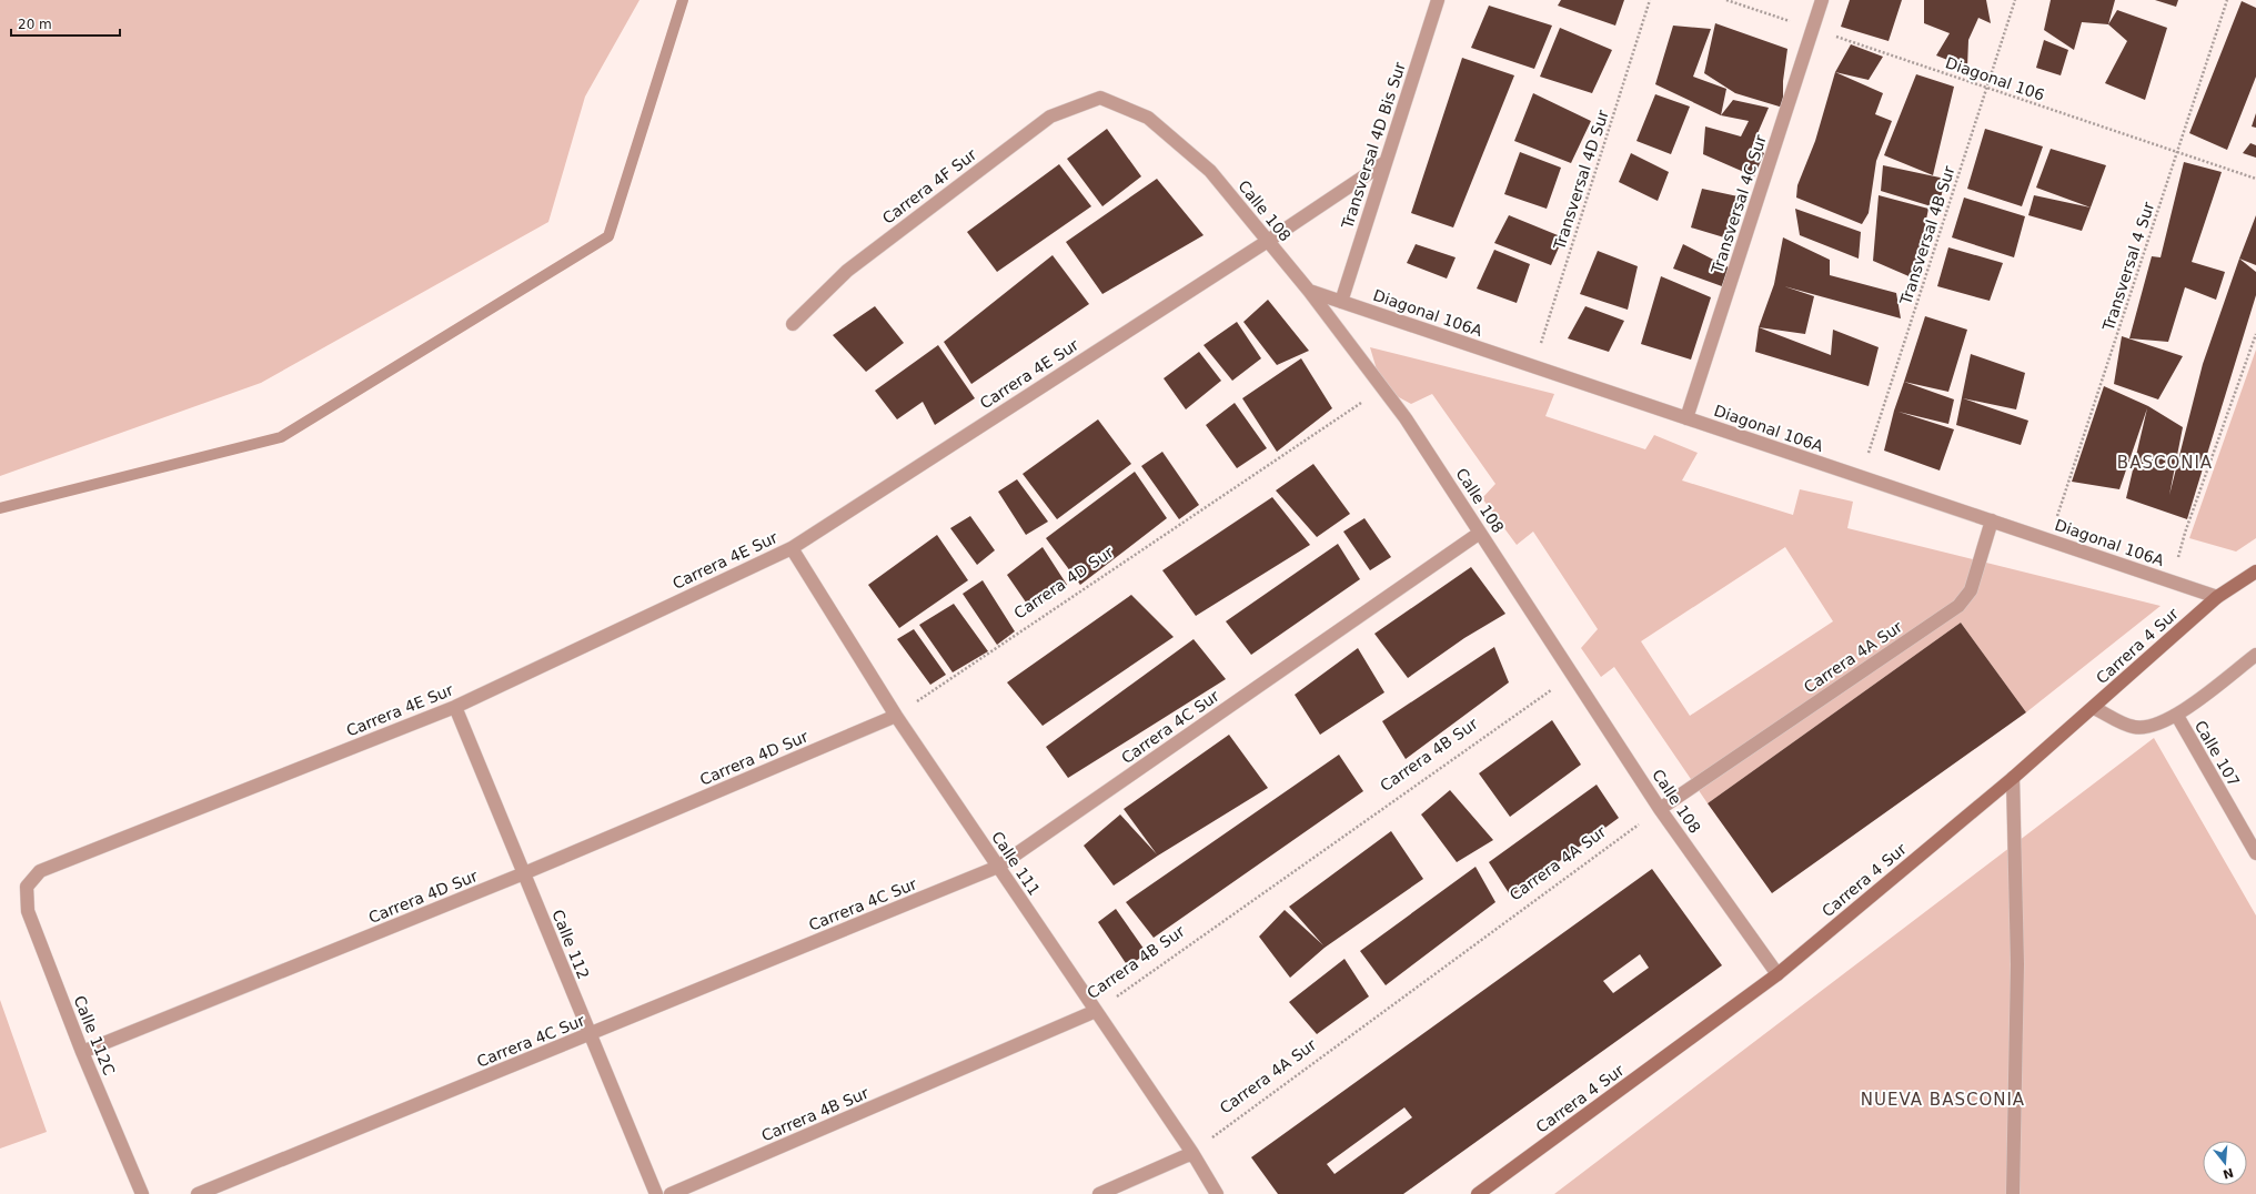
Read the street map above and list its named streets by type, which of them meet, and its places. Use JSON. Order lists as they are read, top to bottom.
{
  "streets": {
    "street": [
      "Transversal 4D Bis Sur",
      "Carrera 4F Sur",
      "Transversal 4C Sur",
      "Calle 108",
      "Diagonal 106A",
      "Carrera 4E Sur",
      "Carrera 4D Sur",
      "Carrera 4 Sur",
      "Carrera 4A Sur",
      "Carrera 4C Sur",
      "Calle 107",
      "Carrera 4B Sur",
      "Calle 111",
      "Calle 112",
      "Calle 112C"
    ],
    "path": [
      "Diagonal 106",
      "Transversal 4D Sur",
      "Transversal 4B Sur",
      "Transversal 4 Sur"
    ]
  },
  "crossings": [
    ["Diagonal 106", "Transversal 4C Sur"],
    ["Diagonal 106", "Transversal 4B Sur"],
    ["Diagonal 106", "Transversal 4 Sur"],
    ["Transversal 4D Bis Sur", "Diagonal 106A"],
    ["Transversal 4D Bis Sur", "Carrera 4E Sur"],
    ["Transversal 4D Sur", "Diagonal 106A"],
    ["Carrera 4F Sur", "Calle 108"],
    ["Transversal 4C Sur", "Diagonal 106A"],
    ["Calle 108", "Diagonal 106A"],
    ["Calle 108", "Carrera 4E Sur"],
    ["Calle 108", "Carrera 4D Sur"],
    ["Calle 108", "Carrera 4 Sur"],
    ["Calle 108", "Carrera 4A Sur"],
    ["Calle 108", "Carrera 4C Sur"],
    ["Calle 108", "Carrera 4B Sur"],
    ["Transversal 4B Sur", "Diagonal 106A"],
    ["Transversal 4 Sur", "Diagonal 106A"],
    ["Diagonal 106A", "Carrera 4 Sur"],
    ["Diagonal 106A", "Carrera 4A Sur"],
    ["Carrera 4E Sur", "Calle 111"],
    ["Carrera 4E Sur", "Calle 112"],
    ["Carrera 4E Sur", "Calle 112C"],
    ["Carrera 4D Sur", "Calle 111"],
    ["Carrera 4D Sur", "Calle 112"],
    ["Carrera 4D Sur", "Calle 112C"],
    ["Carrera 4A Sur", "Calle 111"],
    ["Carrera 4C Sur", "Calle 111"],
    ["Carrera 4C Sur", "Calle 112"],
    ["Carrera 4B Sur", "Calle 111"]
  ],
  "districts": ["BASCONIA", "NUEVA BASCONIA"],
  "scale_bar": "20 m",
  "north": "bottom"
}
